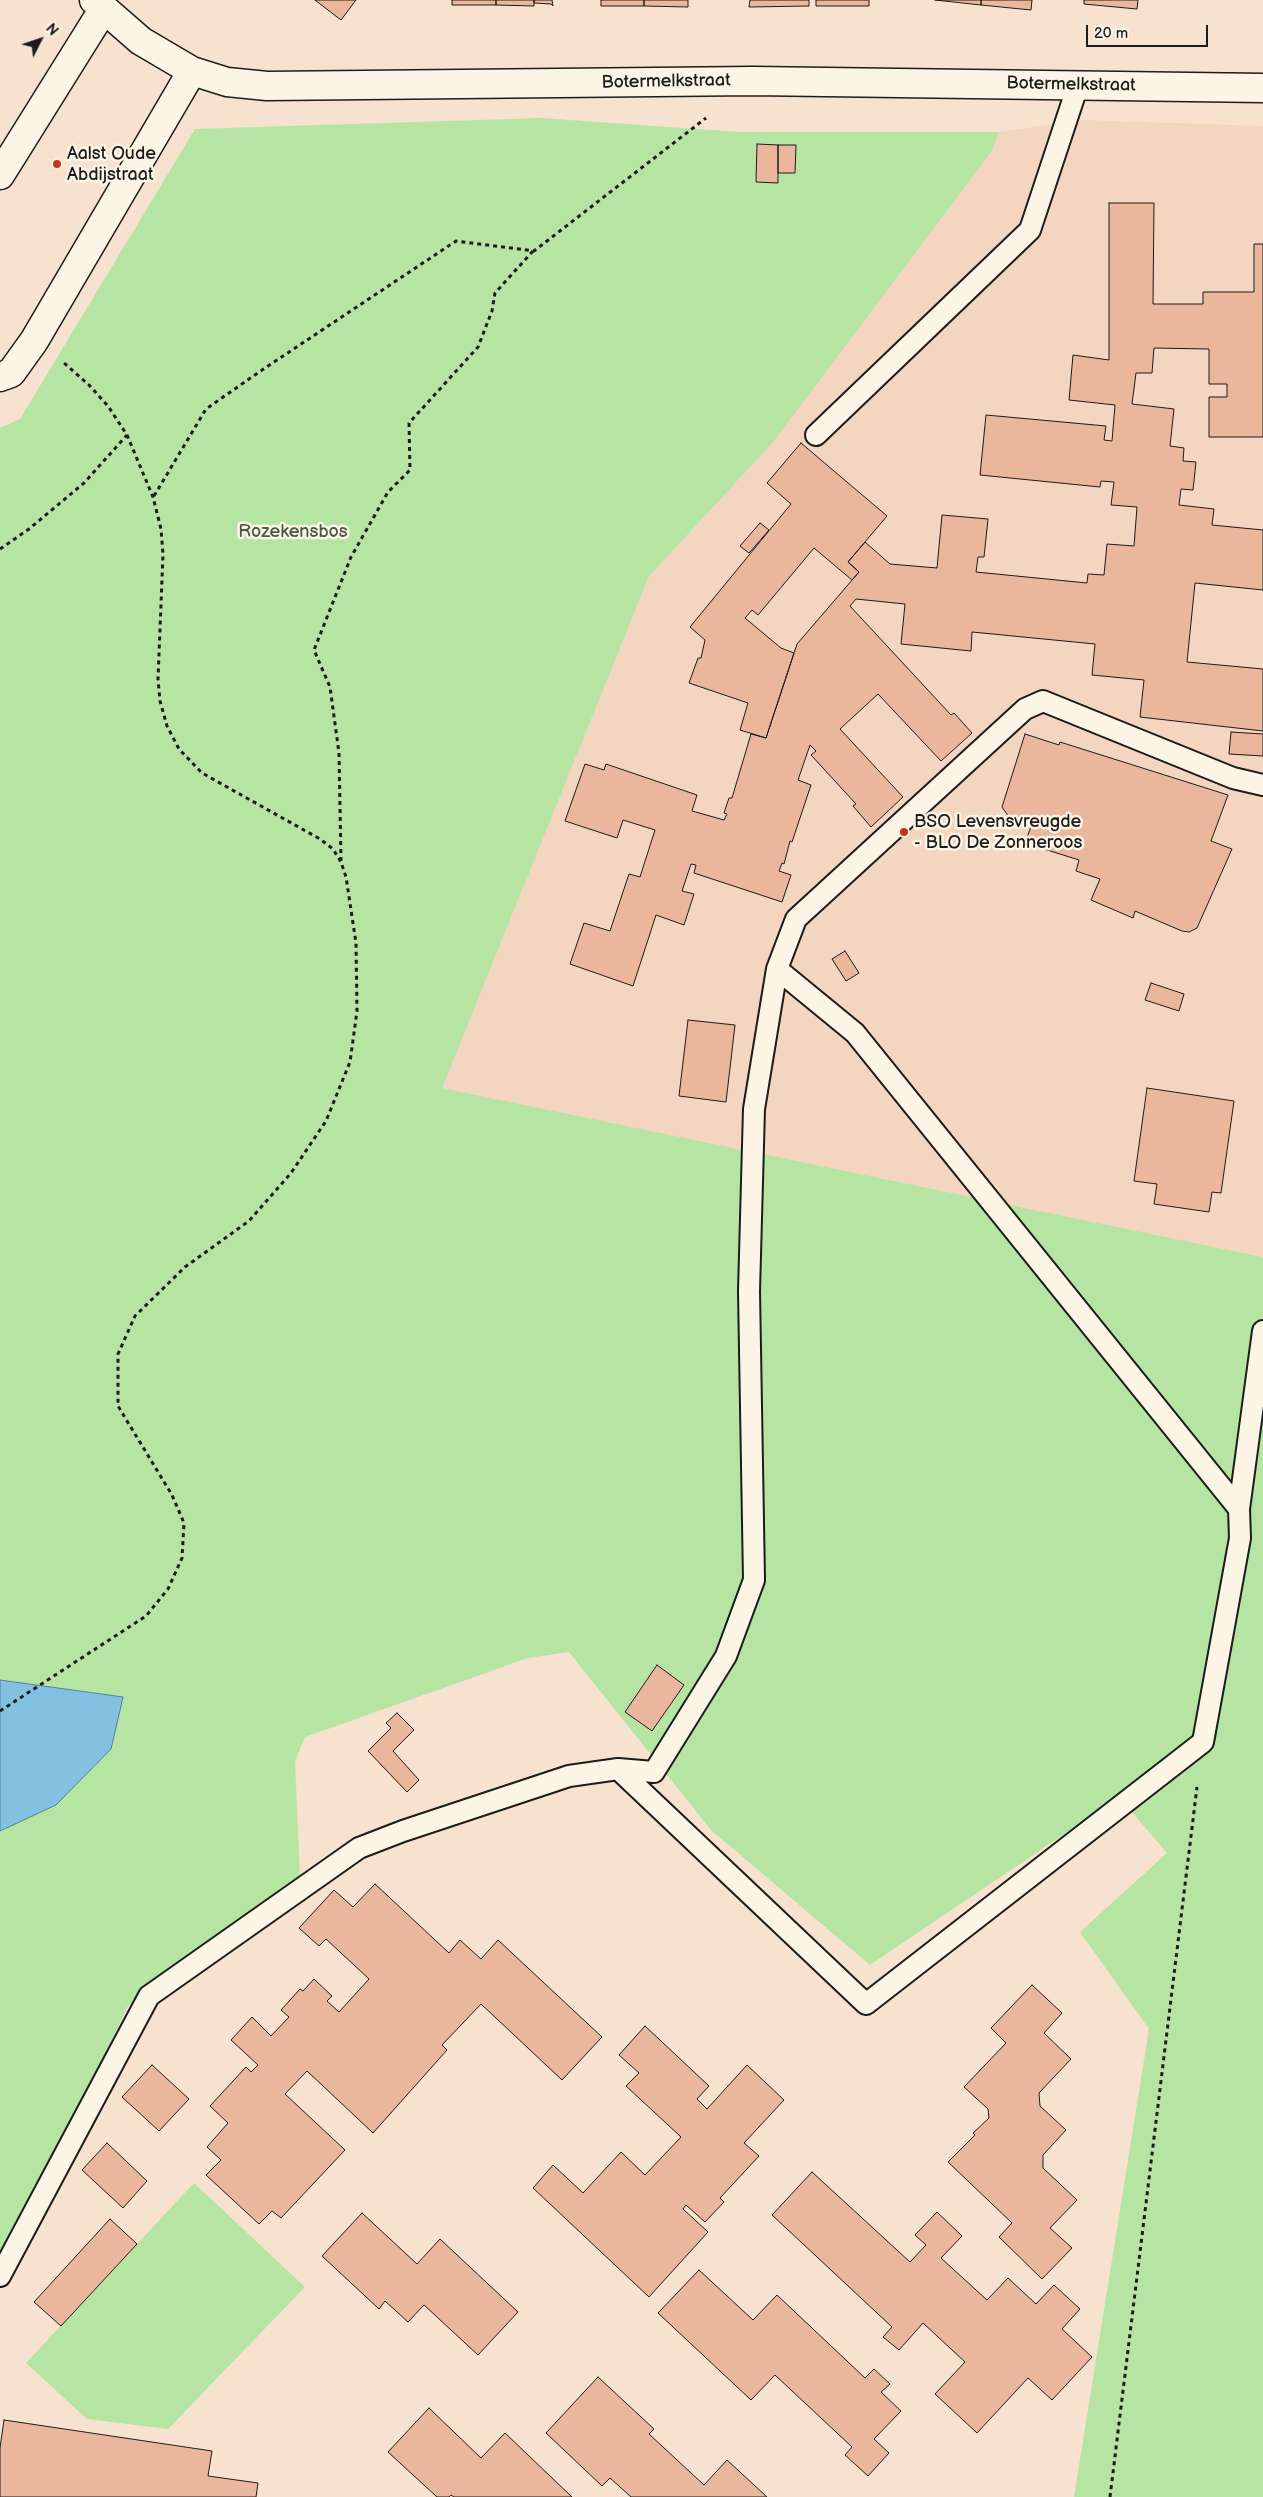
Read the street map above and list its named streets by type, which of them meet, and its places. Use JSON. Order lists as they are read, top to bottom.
{
  "streets": {
    "street": ["Botermelkstraat"]
  },
  "parks": ["Rozekensbos"],
  "places": ["Aalst Oude Abdijstraat", "BSO Levensvreugde - BLO De Zonneroos"],
  "scale_bar": "20 m",
  "north": "top right"
}
